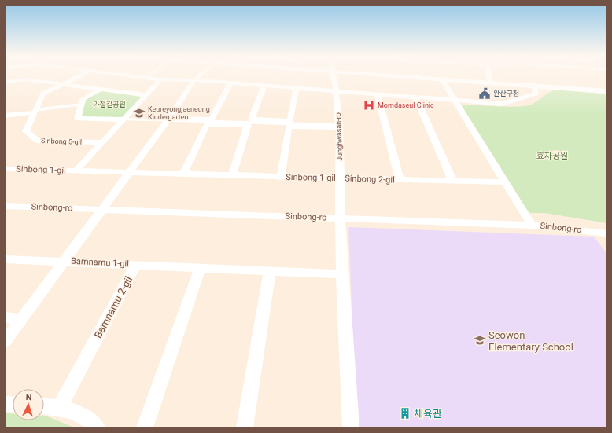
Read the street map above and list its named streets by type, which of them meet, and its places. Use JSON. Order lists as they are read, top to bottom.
{
  "streets": {
    "street": [
      "Junghwasan-ro",
      "Sinbong 5-gil",
      "Sinbong 1-gil",
      "Sinbong 2-gil",
      "Sinbong-ro",
      "Bamnamu 1-gil",
      "Bamnamu 2-gil"
    ]
  },
  "crossings": [
    ["Junghwasan-ro", "Sinbong 1-gil"],
    ["Junghwasan-ro", "Sinbong 2-gil"],
    ["Junghwasan-ro", "Sinbong-ro"],
    ["Sinbong 5-gil", "Sinbong 1-gil"],
    ["Sinbong 1-gil", "Sinbong 2-gil"],
    ["Sinbong 1-gil", "Bamnamu 1-gil"],
    ["Sinbong-ro", "Bamnamu 1-gil"],
    ["Bamnamu 1-gil", "Bamnamu 2-gil"]
  ],
  "parks": ["가절길공원", "효자공원"],
  "places": {
    "public building": ["완산구청"],
    "hospital": ["Momdaseul Clinic"],
    "school or university": ["Keureyongjaeneung Kindergarten", "Seowon Elementary School"],
    "building": ["체육관"]
  },
  "north": "top"
}
